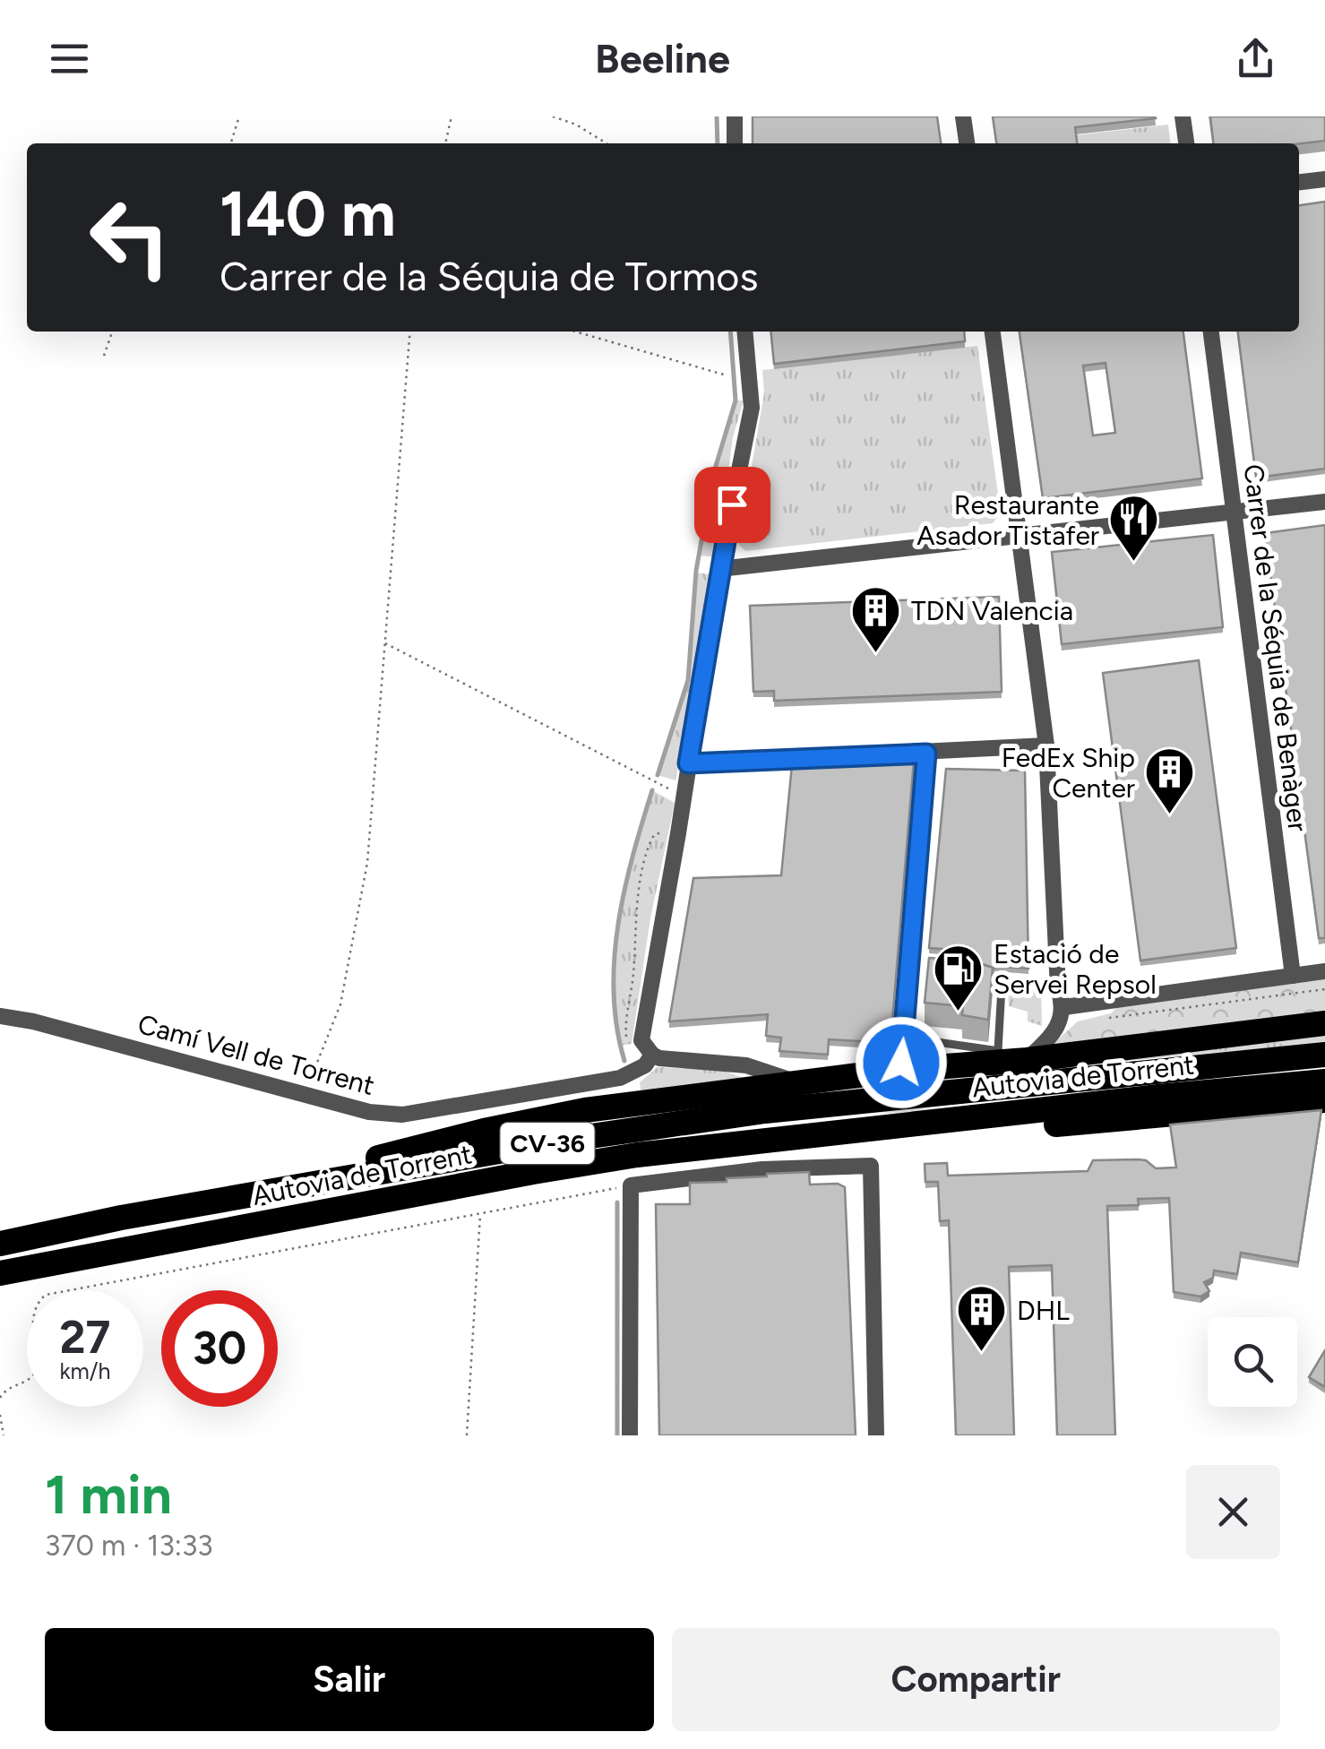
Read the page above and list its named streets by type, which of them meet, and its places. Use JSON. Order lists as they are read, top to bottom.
{
  "streets": {
    "highway": ["Autovia de Torrent", "CV-36"],
    "street": ["Carrer de la Séquia de Benàger", "Camí Vell de Torrent"]
  },
  "places": {
    "restaurant": ["Restaurante Asador Tistafer"],
    "building": ["TDN Valencia", "FedEx Ship Center", "DHL"],
    "fuel station": ["Estació de Servei Repsol"]
  },
  "page": {
    "header": "Beeline",
    "turn": ["140 m", "Carrer de la Séquia de Tormos"],
    "speed": "27 km/h",
    "limit": "30",
    "heading": ["1 min", "370 m · 13:33"],
    "buttons": ["Salir", "Compartir"]
  }
}
